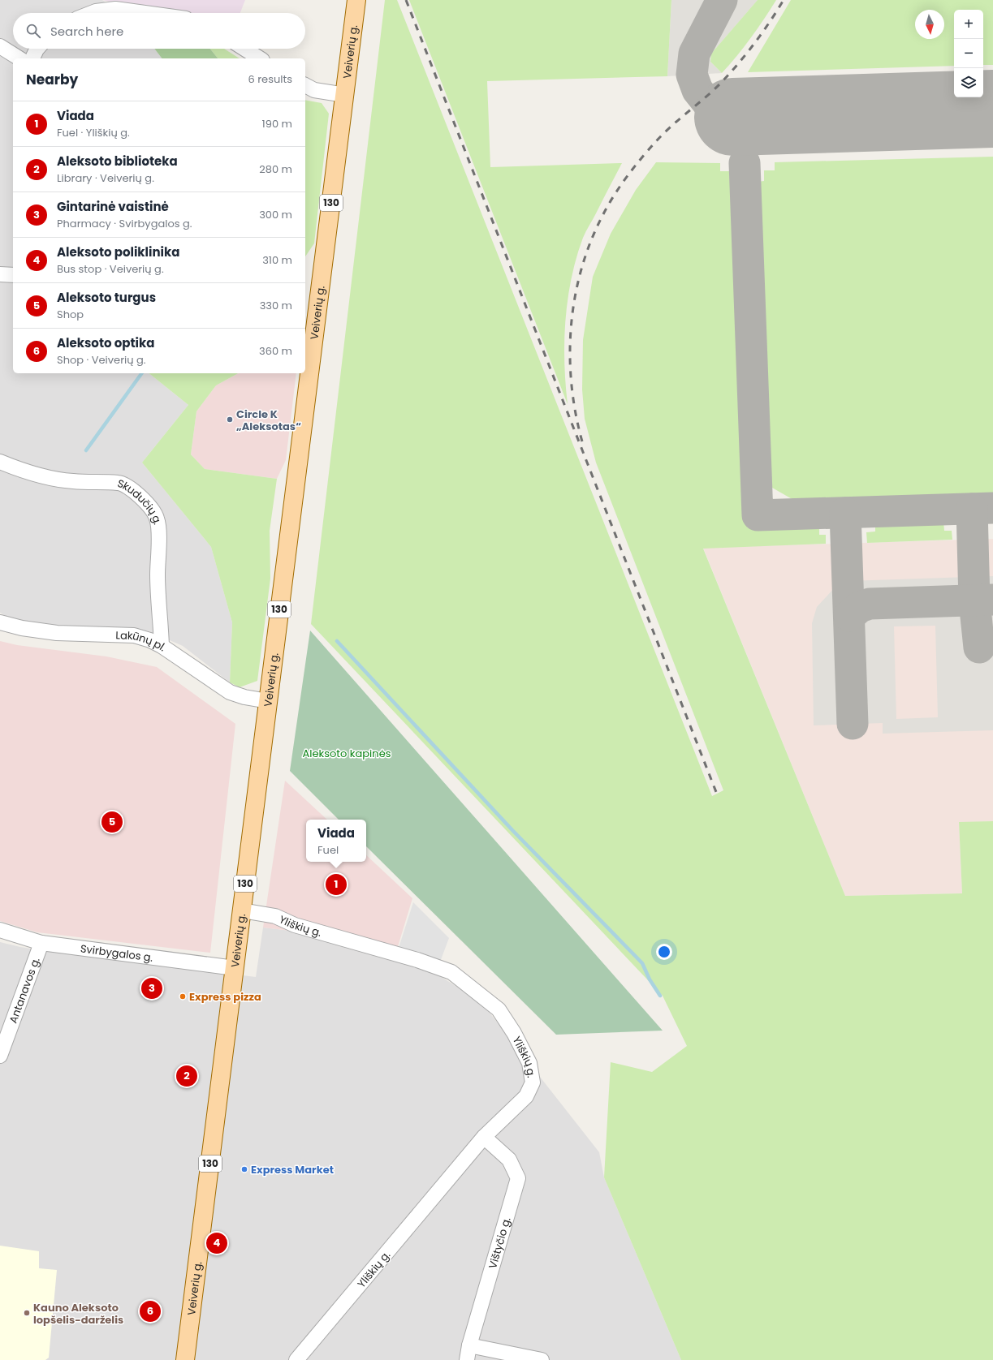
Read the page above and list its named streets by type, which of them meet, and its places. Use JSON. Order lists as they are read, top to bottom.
{
  "streets": {
    "main road": ["Veiverių g.", "130"],
    "street": [
      "Skudučių g.",
      "Lakūnų pl.",
      "Yliškių g.",
      "Svirbygalos g.",
      "Antanavos g.",
      "Vištyčio g."
    ]
  },
  "crossings": [
    ["Veiverių g.", "Lakūnų pl."],
    ["Veiverių g.", "Yliškių g."],
    ["Veiverių g.", "Svirbygalos g."],
    ["Skudučių g.", "Lakūnų pl."],
    ["Yliškių g.", "Vištyčio g."],
    ["Svirbygalos g.", "Antanavos g."]
  ],
  "parks": ["Aleksoto kapinės"],
  "places": [
    "Circle K „Aleksotas“",
    "Express pizza",
    "Express Market",
    "Kauno Aleksoto lopšelis-darželis"
  ],
  "north": "bottom",
  "page": {
    "map_buttons": ["+", "−"],
    "search": "Search here",
    "heading": ["Nearby", "6 results"],
    "list": [
      {
        "mark": "1",
        "name": "Viada",
        "note": "Fuel · Yliškių g.",
        "value": "190 m"
      },
      {
        "mark": "2",
        "name": "Aleksoto biblioteka",
        "note": "Library · Veiverių g.",
        "value": "280 m"
      },
      {
        "mark": "3",
        "name": "Gintarinė vaistinė",
        "note": "Pharmacy · Svirbygalos g.",
        "value": "300 m"
      },
      {
        "mark": "4",
        "name": "Aleksoto poliklinika",
        "note": "Bus stop · Veiverių g.",
        "value": "310 m"
      },
      {
        "mark": "5",
        "name": "Aleksoto turgus",
        "note": "Shop",
        "value": "330 m"
      },
      {
        "mark": "6",
        "name": "Aleksoto optika",
        "note": "Shop · Veiverių g.",
        "value": "360 m"
      }
    ],
    "pins": [
      "5",
      "1",
      "3",
      "2",
      "4",
      "6"
    ],
    "popup": ["Viada", "Fuel"]
  }
}
